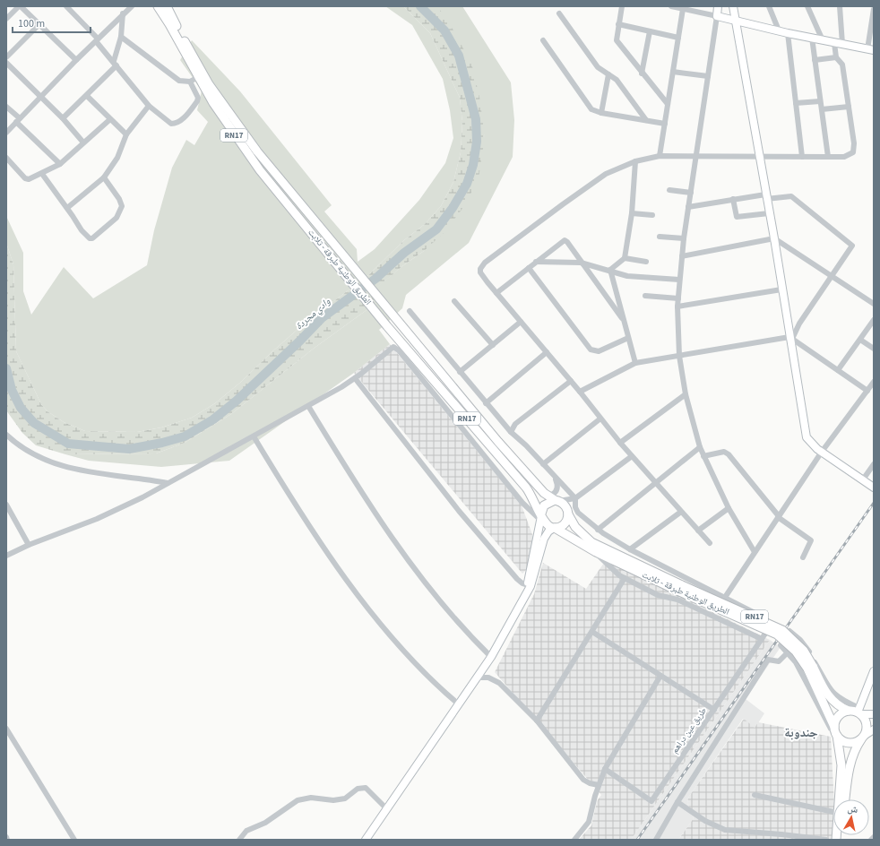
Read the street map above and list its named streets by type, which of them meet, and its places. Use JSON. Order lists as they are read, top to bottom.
{
  "streets": {
    "main road": ["RN17", "الطريق الوطنية طبرقة - تلابت"],
    "street": ["طريق عين دراهم"]
  },
  "crossings": [
    ["RN17", "الطريق الوطنية طبرقة - تلابت"]
  ],
  "districts": ["جندوبة"],
  "water": ["وادي مجردة"],
  "scale_bar": "100 m",
  "north": "top"
}
